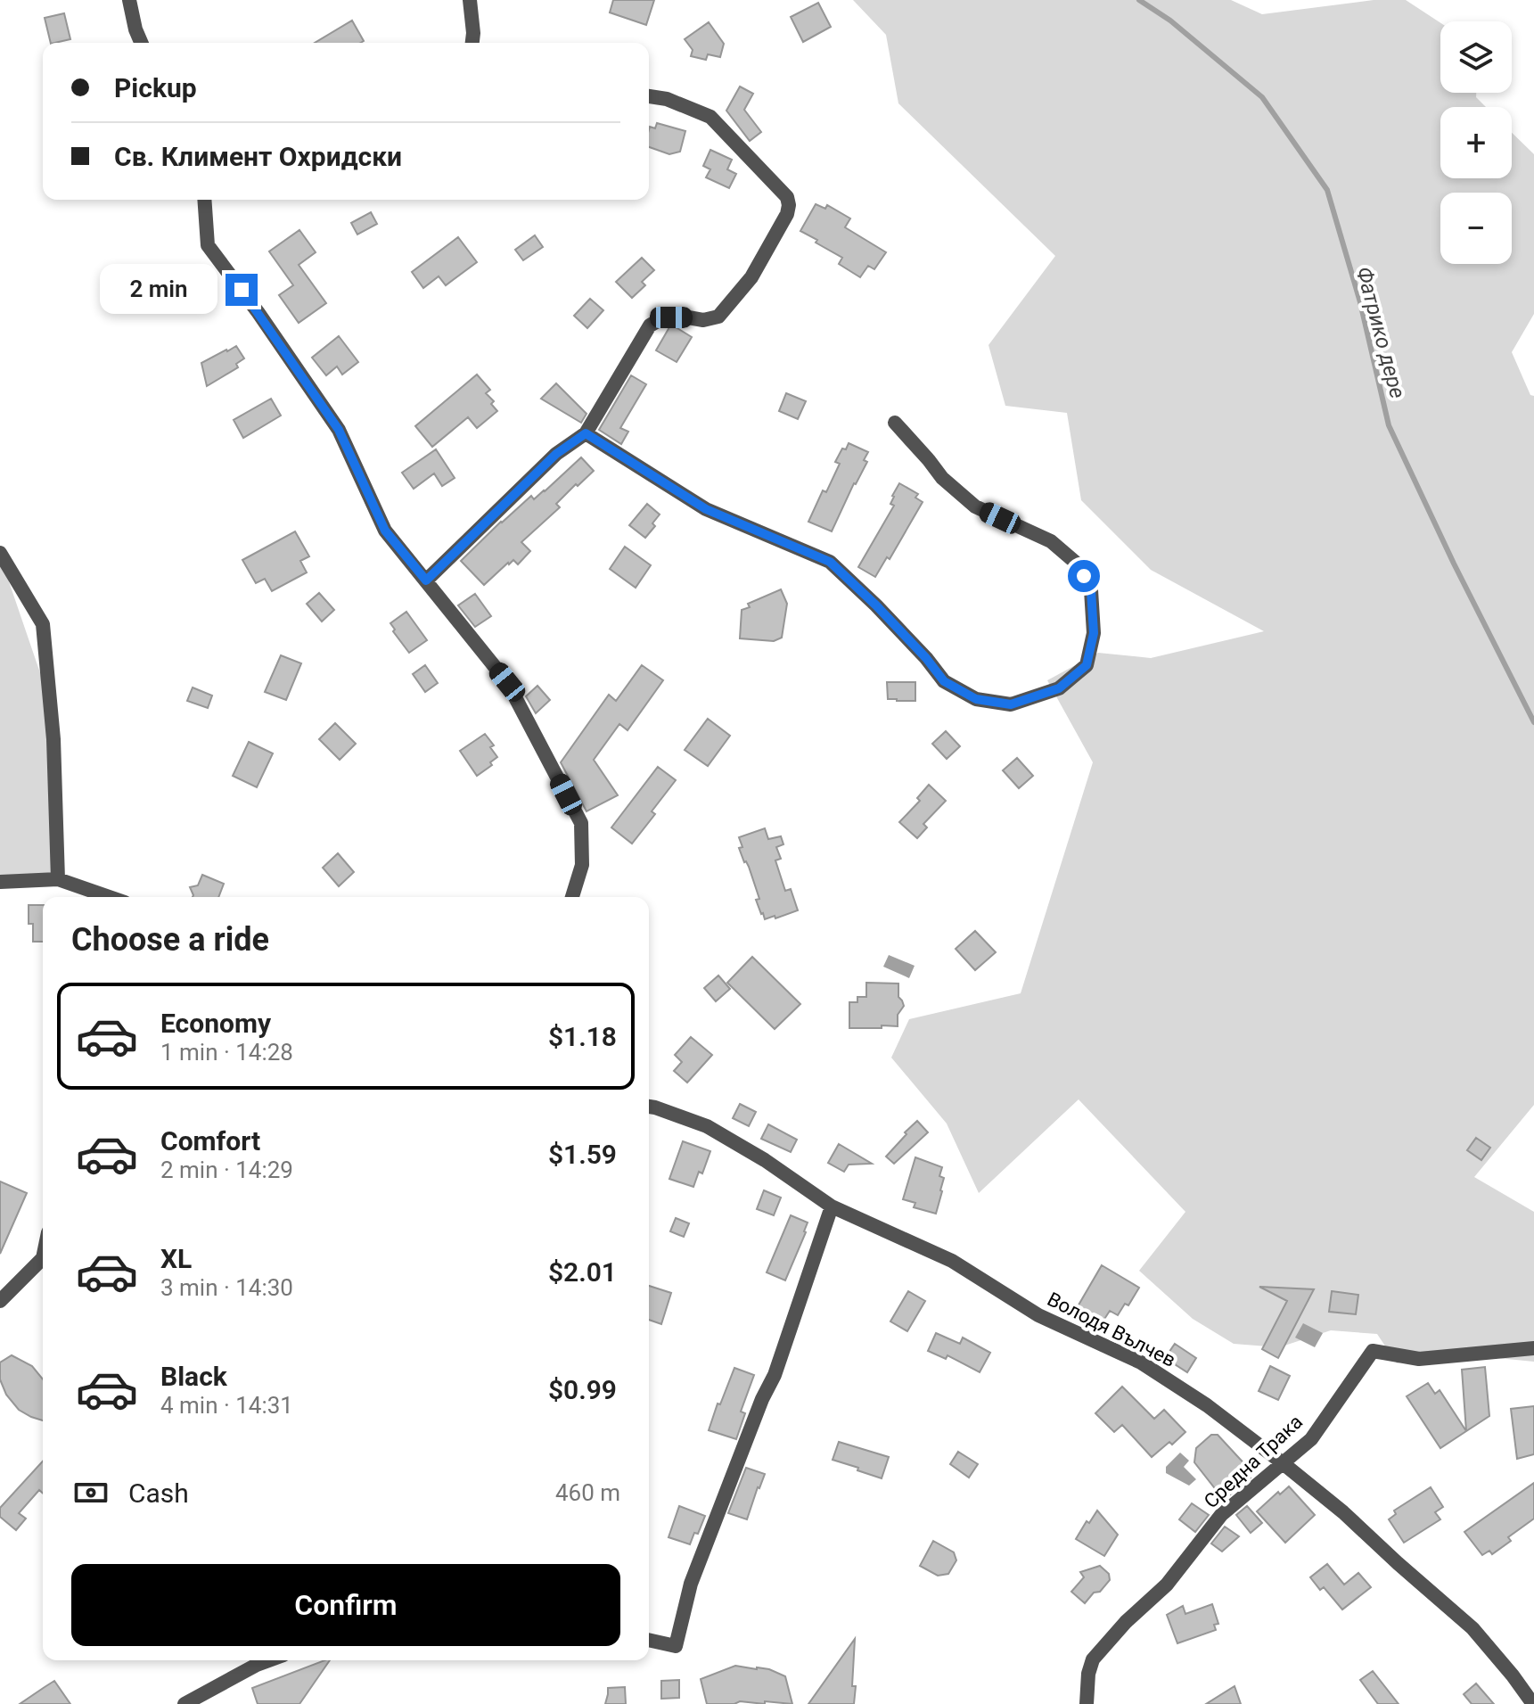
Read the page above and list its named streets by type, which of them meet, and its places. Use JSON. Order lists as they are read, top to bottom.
{
  "streets": {
    "street": ["Володя Вълчев", "Средна Трака"]
  },
  "crossings": [
    ["Володя Вълчев", "Средна Трака"]
  ],
  "water": ["Фатрико дере"],
  "page": {
    "map_buttons": ["+", "−"],
    "banner": ["Pickup", "Св. Климент Охридски"],
    "bubble": "2 min",
    "heading": "Choose a ride",
    "list": [
      {
        "name": "Economy",
        "note": "1 min · 14:28",
        "value": "$1.18"
      },
      {
        "name": "Comfort",
        "note": "2 min · 14:29",
        "value": "$1.59"
      },
      {
        "name": "XL",
        "note": "3 min · 14:30",
        "value": "$2.01"
      },
      {
        "name": "Black",
        "note": "4 min · 14:31",
        "value": "$0.99"
      }
    ],
    "pay": ["Cash", "460 m"],
    "buttons": "Confirm"
  }
}
